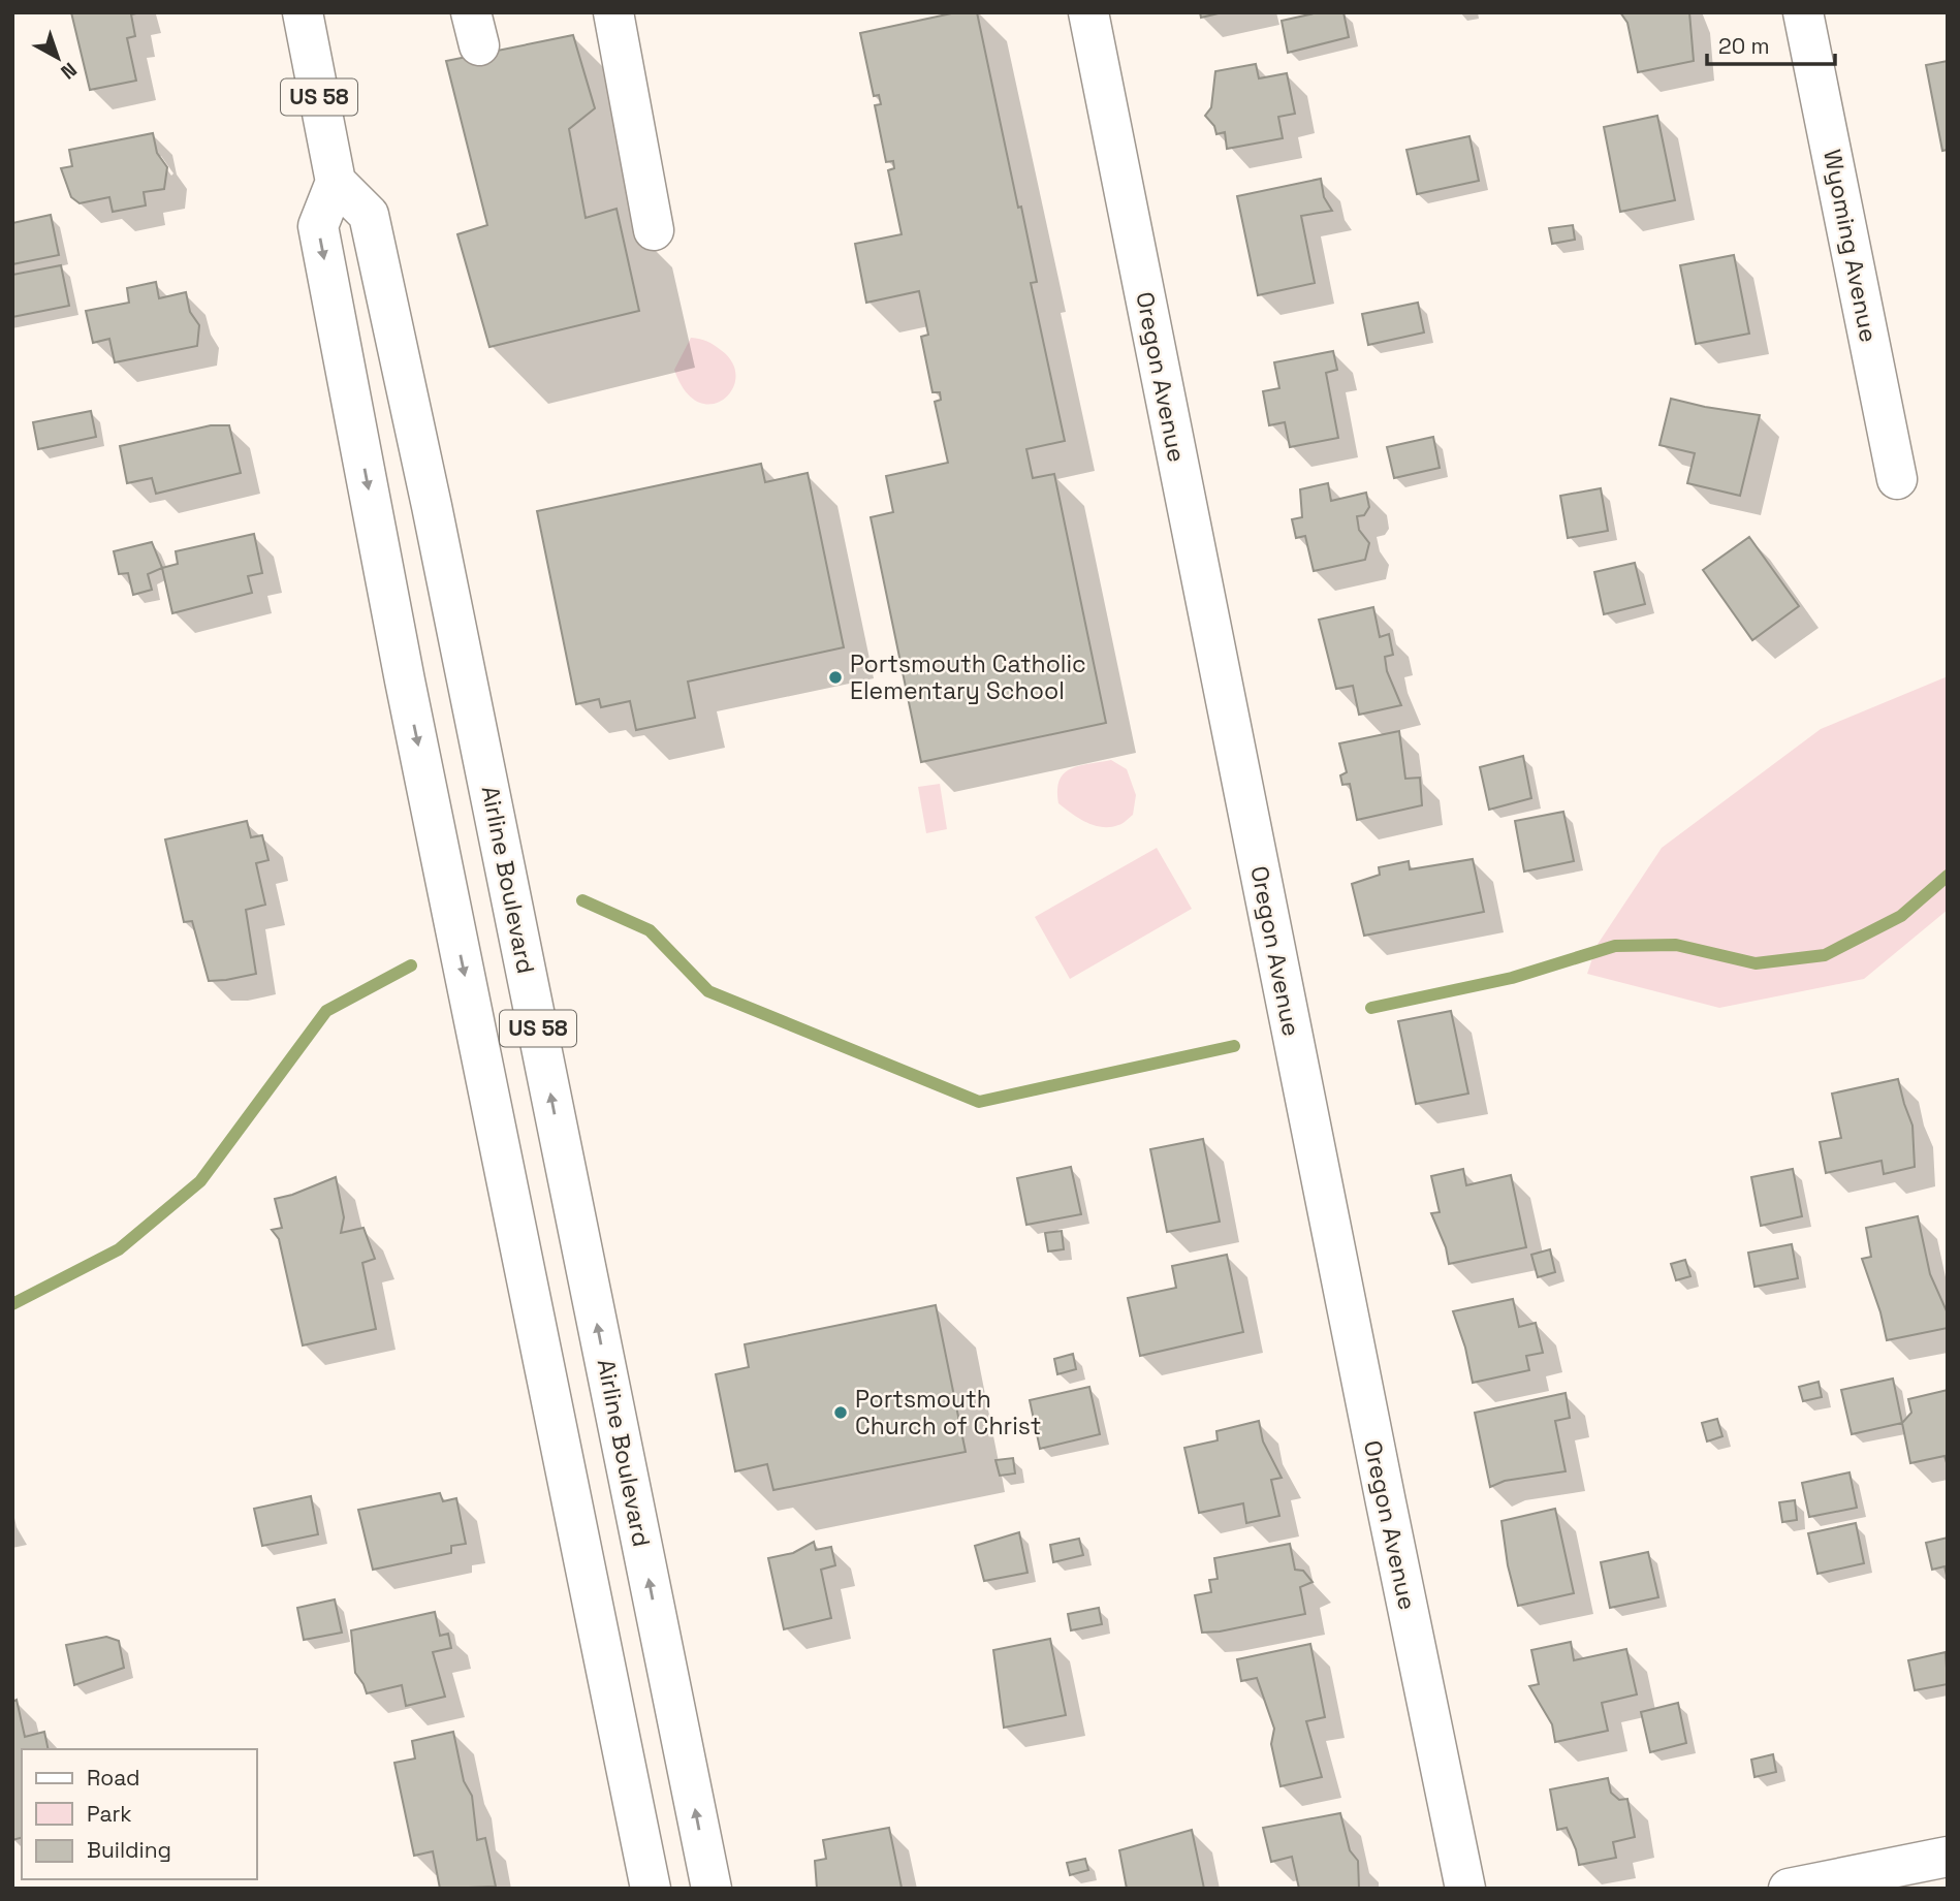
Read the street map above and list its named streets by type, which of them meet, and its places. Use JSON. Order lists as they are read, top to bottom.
{
  "streets": {
    "main road": [
      "US 58",
      "Wyoming Avenue",
      "Oregon Avenue",
      "Airline Boulevard"
    ]
  },
  "crossings": [
    ["US 58", "Airline Boulevard"]
  ],
  "places": ["Portsmouth Catholic Elementary School", "Portsmouth Church of Christ"],
  "legend": ["Road", "Park", "Building"],
  "scale_bar": "20 m",
  "north": "bottom right"
}
